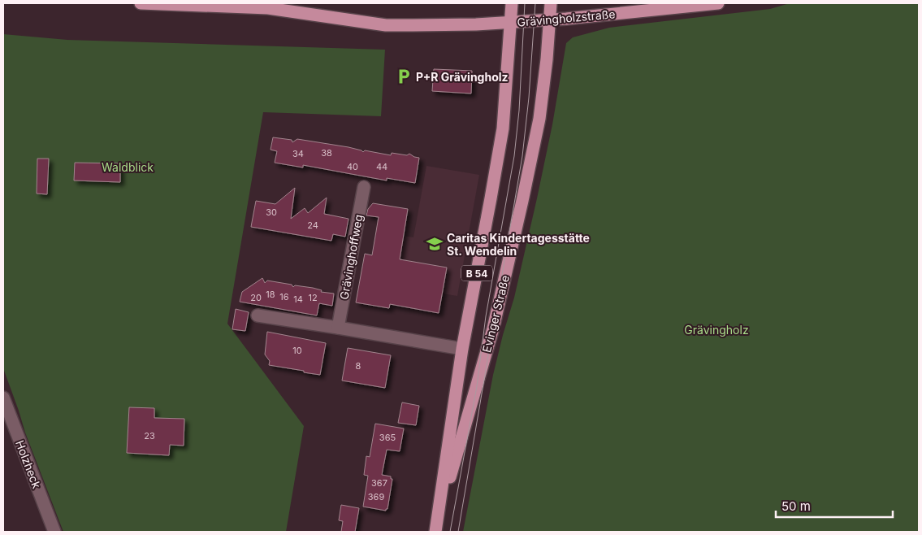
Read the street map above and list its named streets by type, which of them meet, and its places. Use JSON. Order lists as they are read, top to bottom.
{
  "streets": {
    "main road": ["Grävingholzstraße", "B 54", "Evinger Straße"],
    "street": ["Grävinghoffweg", "Holzheck"]
  },
  "crossings": [
    ["Grävingholzstraße", "Evinger Straße"]
  ],
  "parks": ["Waldblick", "Grävingholz"],
  "places": {
    "parking": ["P+R Grävingholz"],
    "school or university": ["Caritas Kindertagesstätte St. Wendelin"]
  },
  "house_numbers": [
    "38",
    "34",
    "40",
    "44",
    "30",
    "24",
    "18",
    "16",
    "20",
    "12",
    "14",
    "10",
    "8",
    "23",
    "365",
    "367",
    "369"
  ],
  "scale_bar": "50 m"
}
